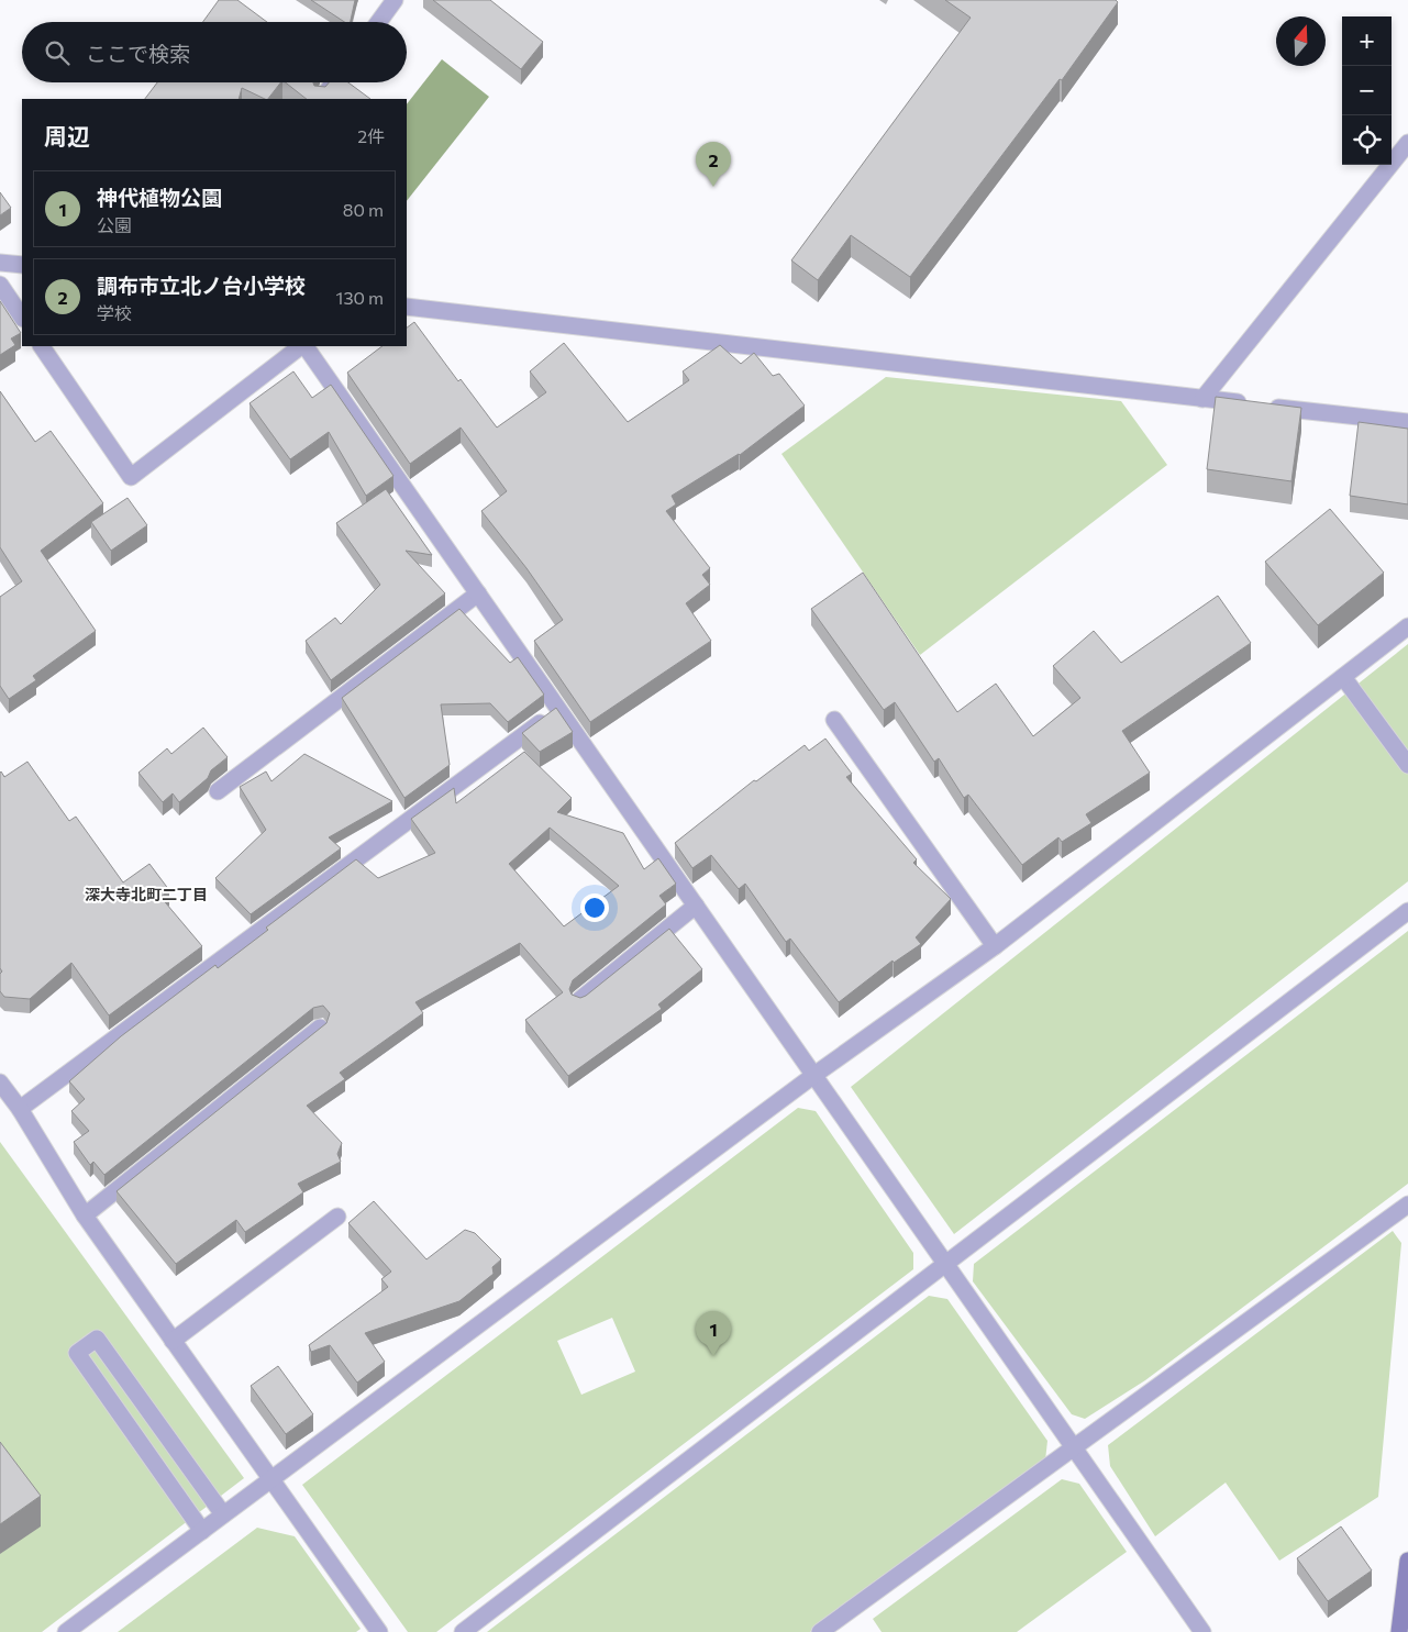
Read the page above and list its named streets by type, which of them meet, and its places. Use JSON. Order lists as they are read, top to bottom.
{
  "districts": ["深大寺北町二丁目"],
  "north": "top",
  "page": {
    "map_buttons": ["+", "−"],
    "search": "ここで検索",
    "heading": ["周辺", "2件"],
    "pins": ["2", "1"],
    "list": [
      {
        "mark": "1",
        "name": "神代植物公園",
        "note": "公園",
        "value": "80 m"
      },
      {
        "mark": "2",
        "name": "調布市立北ノ台小学校",
        "note": "学校",
        "value": "130 m"
      }
    ]
  }
}
